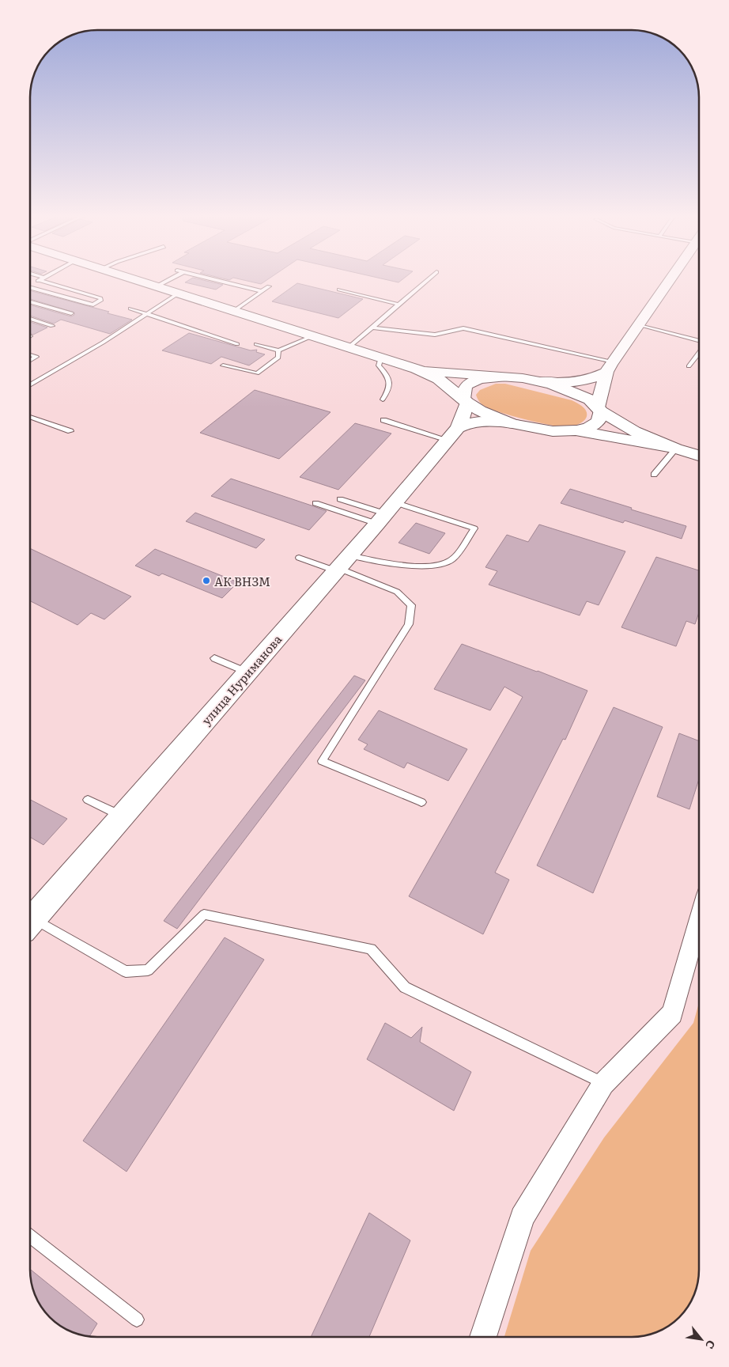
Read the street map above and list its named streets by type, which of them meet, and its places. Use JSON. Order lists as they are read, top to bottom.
{
  "streets": {
    "main road": ["улица Нуриманова"]
  },
  "places": ["АК ВНЗМ"],
  "north": "bottom right"
}
